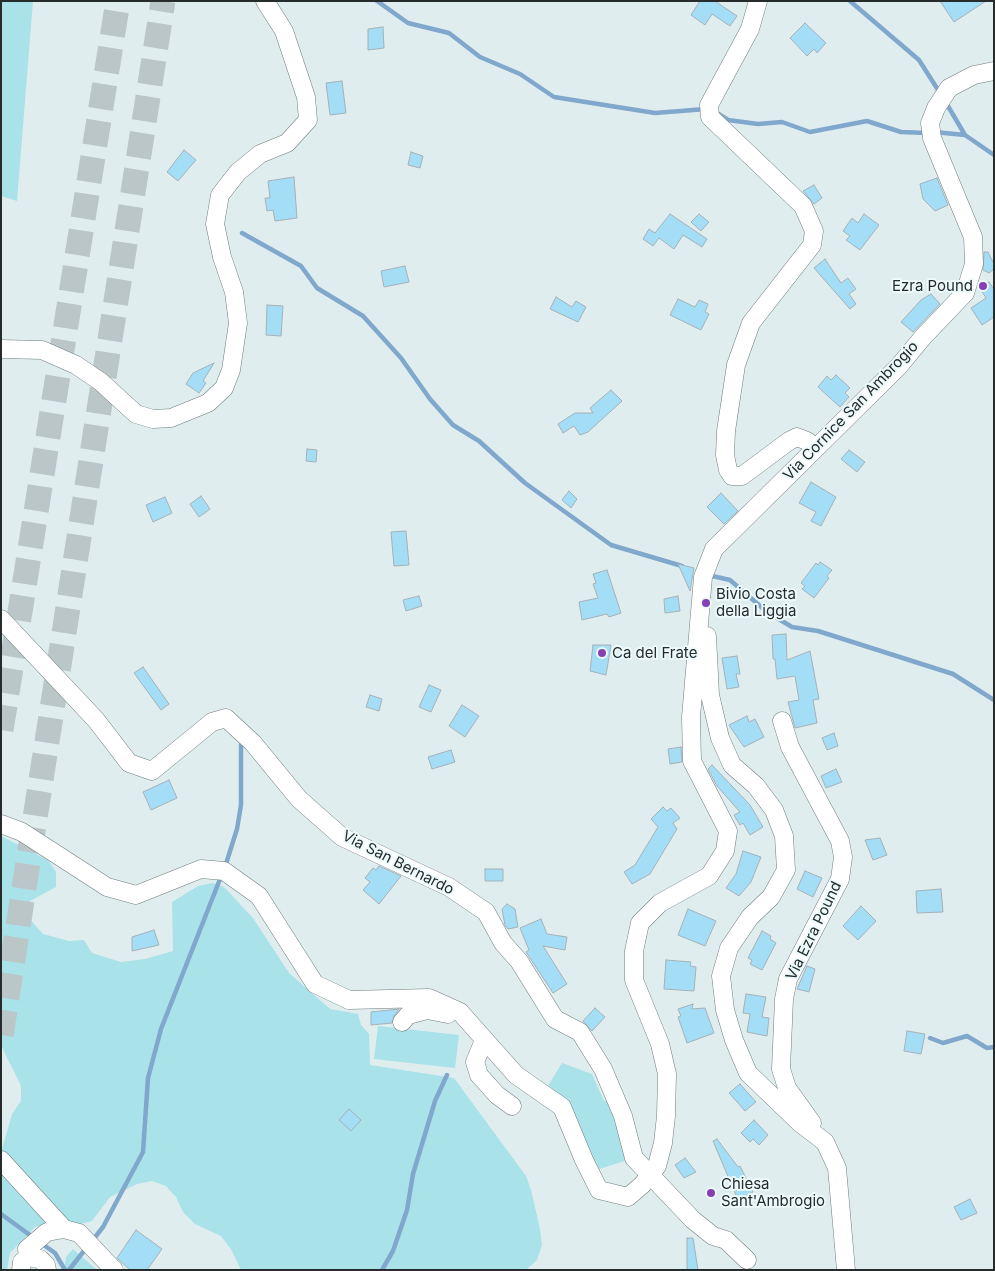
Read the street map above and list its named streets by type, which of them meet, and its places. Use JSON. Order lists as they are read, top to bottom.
{
  "streets": {
    "street": ["Via Cornice San Ambrogio", "Via San Bernardo", "Via Ezra Pound"]
  },
  "crossings": [
    ["Via Cornice San Ambrogio", "Via San Bernardo"],
    ["Via Cornice San Ambrogio", "Via Ezra Pound"]
  ],
  "places": [
    "Ezra Pound",
    "Bivio Costa della Liggia",
    "Ca del Frate",
    "Chiesa Sant'Ambrogio"
  ]
}
